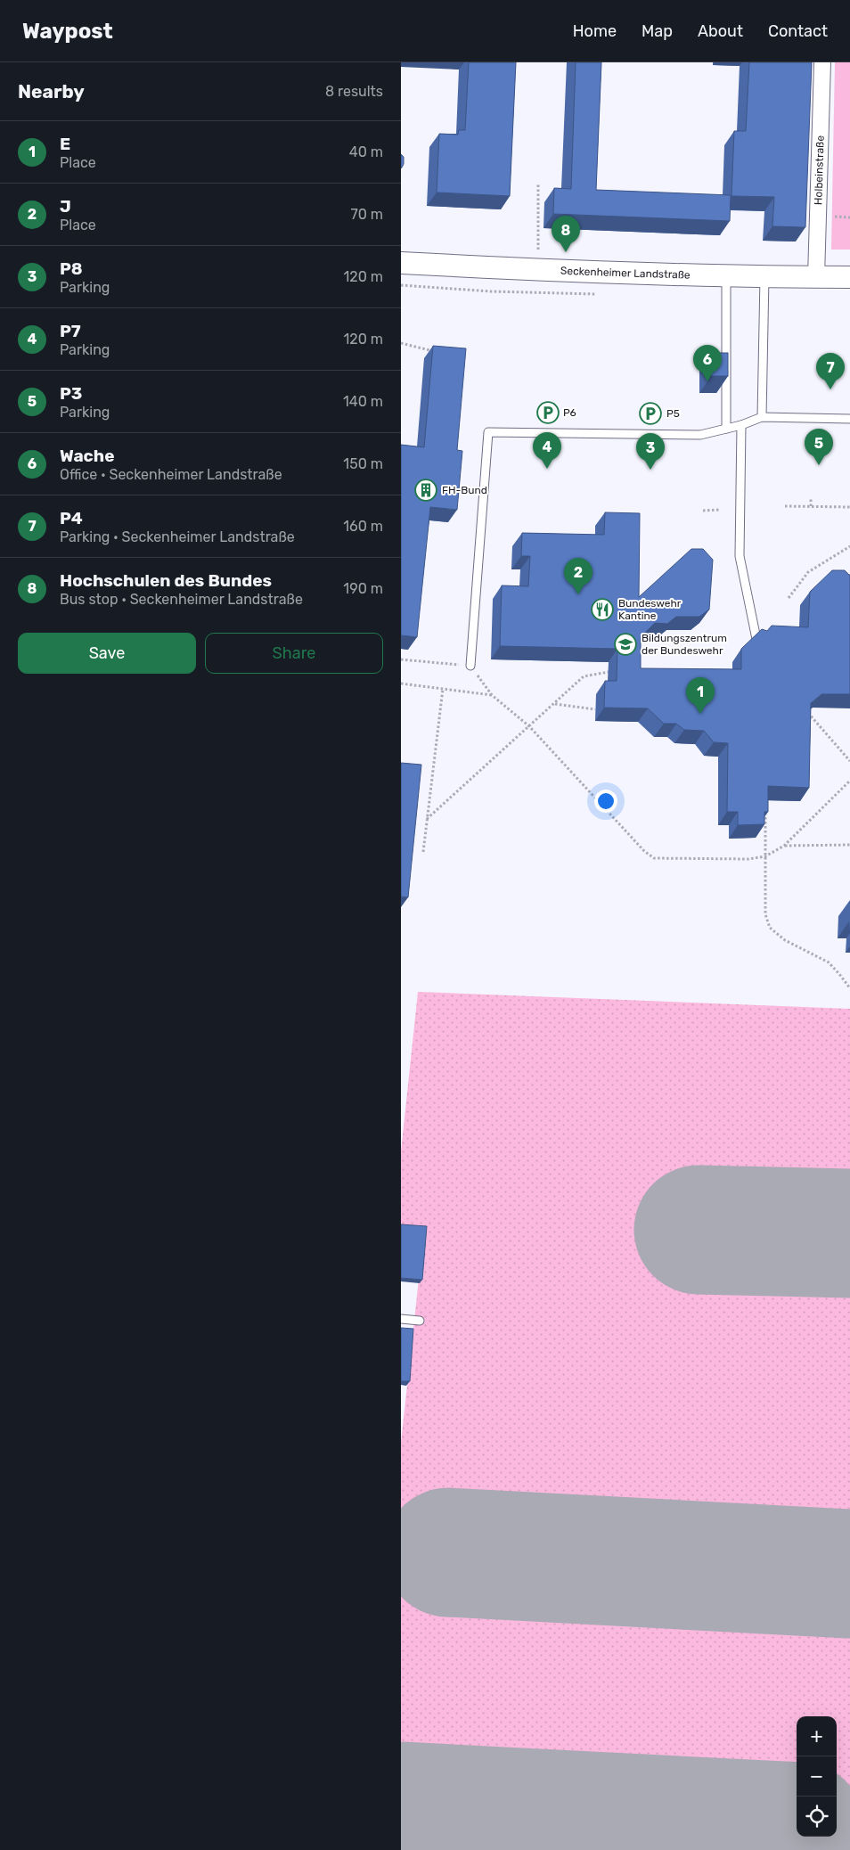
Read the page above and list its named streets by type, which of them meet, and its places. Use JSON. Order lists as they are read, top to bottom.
{
  "streets": {
    "main road": ["Seckenheimer Landstraße"],
    "street": ["Holbeinstraße"]
  },
  "crossings": [
    ["Holbeinstraße", "Seckenheimer Landstraße"]
  ],
  "places": {
    "parking": ["P6", "P5"],
    "building": ["FH-Bund"],
    "restaurant": ["Bundeswehr Kantine"],
    "school or university": ["Bildungszentrum der Bundeswehr"]
  },
  "page": {
    "header": "Waypost",
    "nav": [
      "Home",
      "Map",
      "About",
      "Contact"
    ],
    "heading": ["Nearby", "8 results"],
    "list": [
      {
        "mark": "1",
        "name": "E",
        "note": "Place",
        "value": "40 m"
      },
      {
        "mark": "2",
        "name": "J",
        "note": "Place",
        "value": "70 m"
      },
      {
        "mark": "3",
        "name": "P8",
        "note": "Parking",
        "value": "120 m"
      },
      {
        "mark": "4",
        "name": "P7",
        "note": "Parking",
        "value": "120 m"
      },
      {
        "mark": "5",
        "name": "P3",
        "note": "Parking",
        "value": "140 m"
      },
      {
        "mark": "6",
        "name": "Wache",
        "note": "Office · Seckenheimer Landstraße",
        "value": "150 m"
      },
      {
        "mark": "7",
        "name": "P4",
        "note": "Parking · Seckenheimer Landstraße",
        "value": "160 m"
      },
      {
        "mark": "8",
        "name": "Hochschulen des Bundes",
        "note": "Bus stop · Seckenheimer Landstraße",
        "value": "190 m"
      }
    ],
    "pins": [
      "8",
      "6",
      "7",
      "5",
      "4",
      "3",
      "2",
      "1"
    ],
    "buttons": ["Save", "Share"],
    "map_buttons": ["+", "−"]
  }
}
